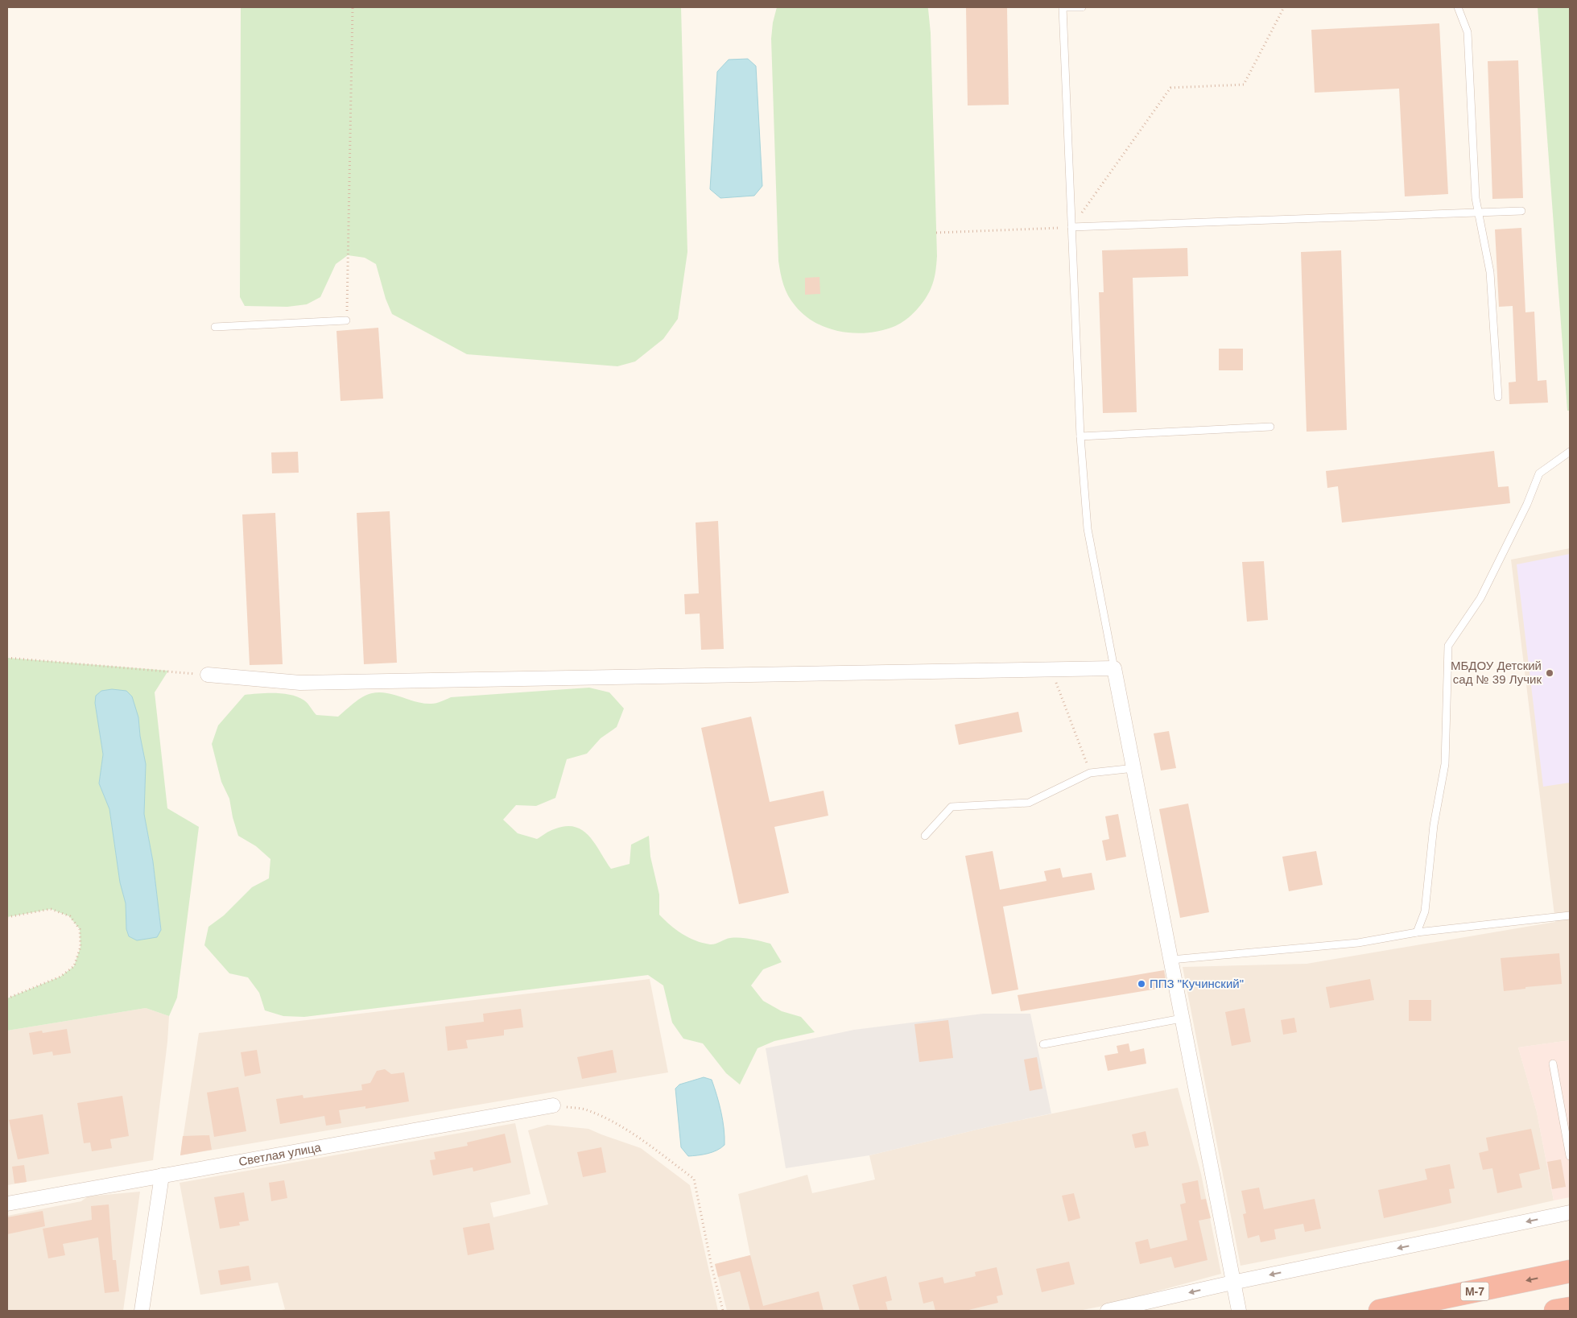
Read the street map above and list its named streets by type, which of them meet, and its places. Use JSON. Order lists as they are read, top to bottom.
{
  "streets": {
    "highway": ["М-7"],
    "street": ["Светлая улица"]
  },
  "places": ["МБДОУ Детский сад № 39 Лучик", "ППЗ \"Кучинский\""]
}
